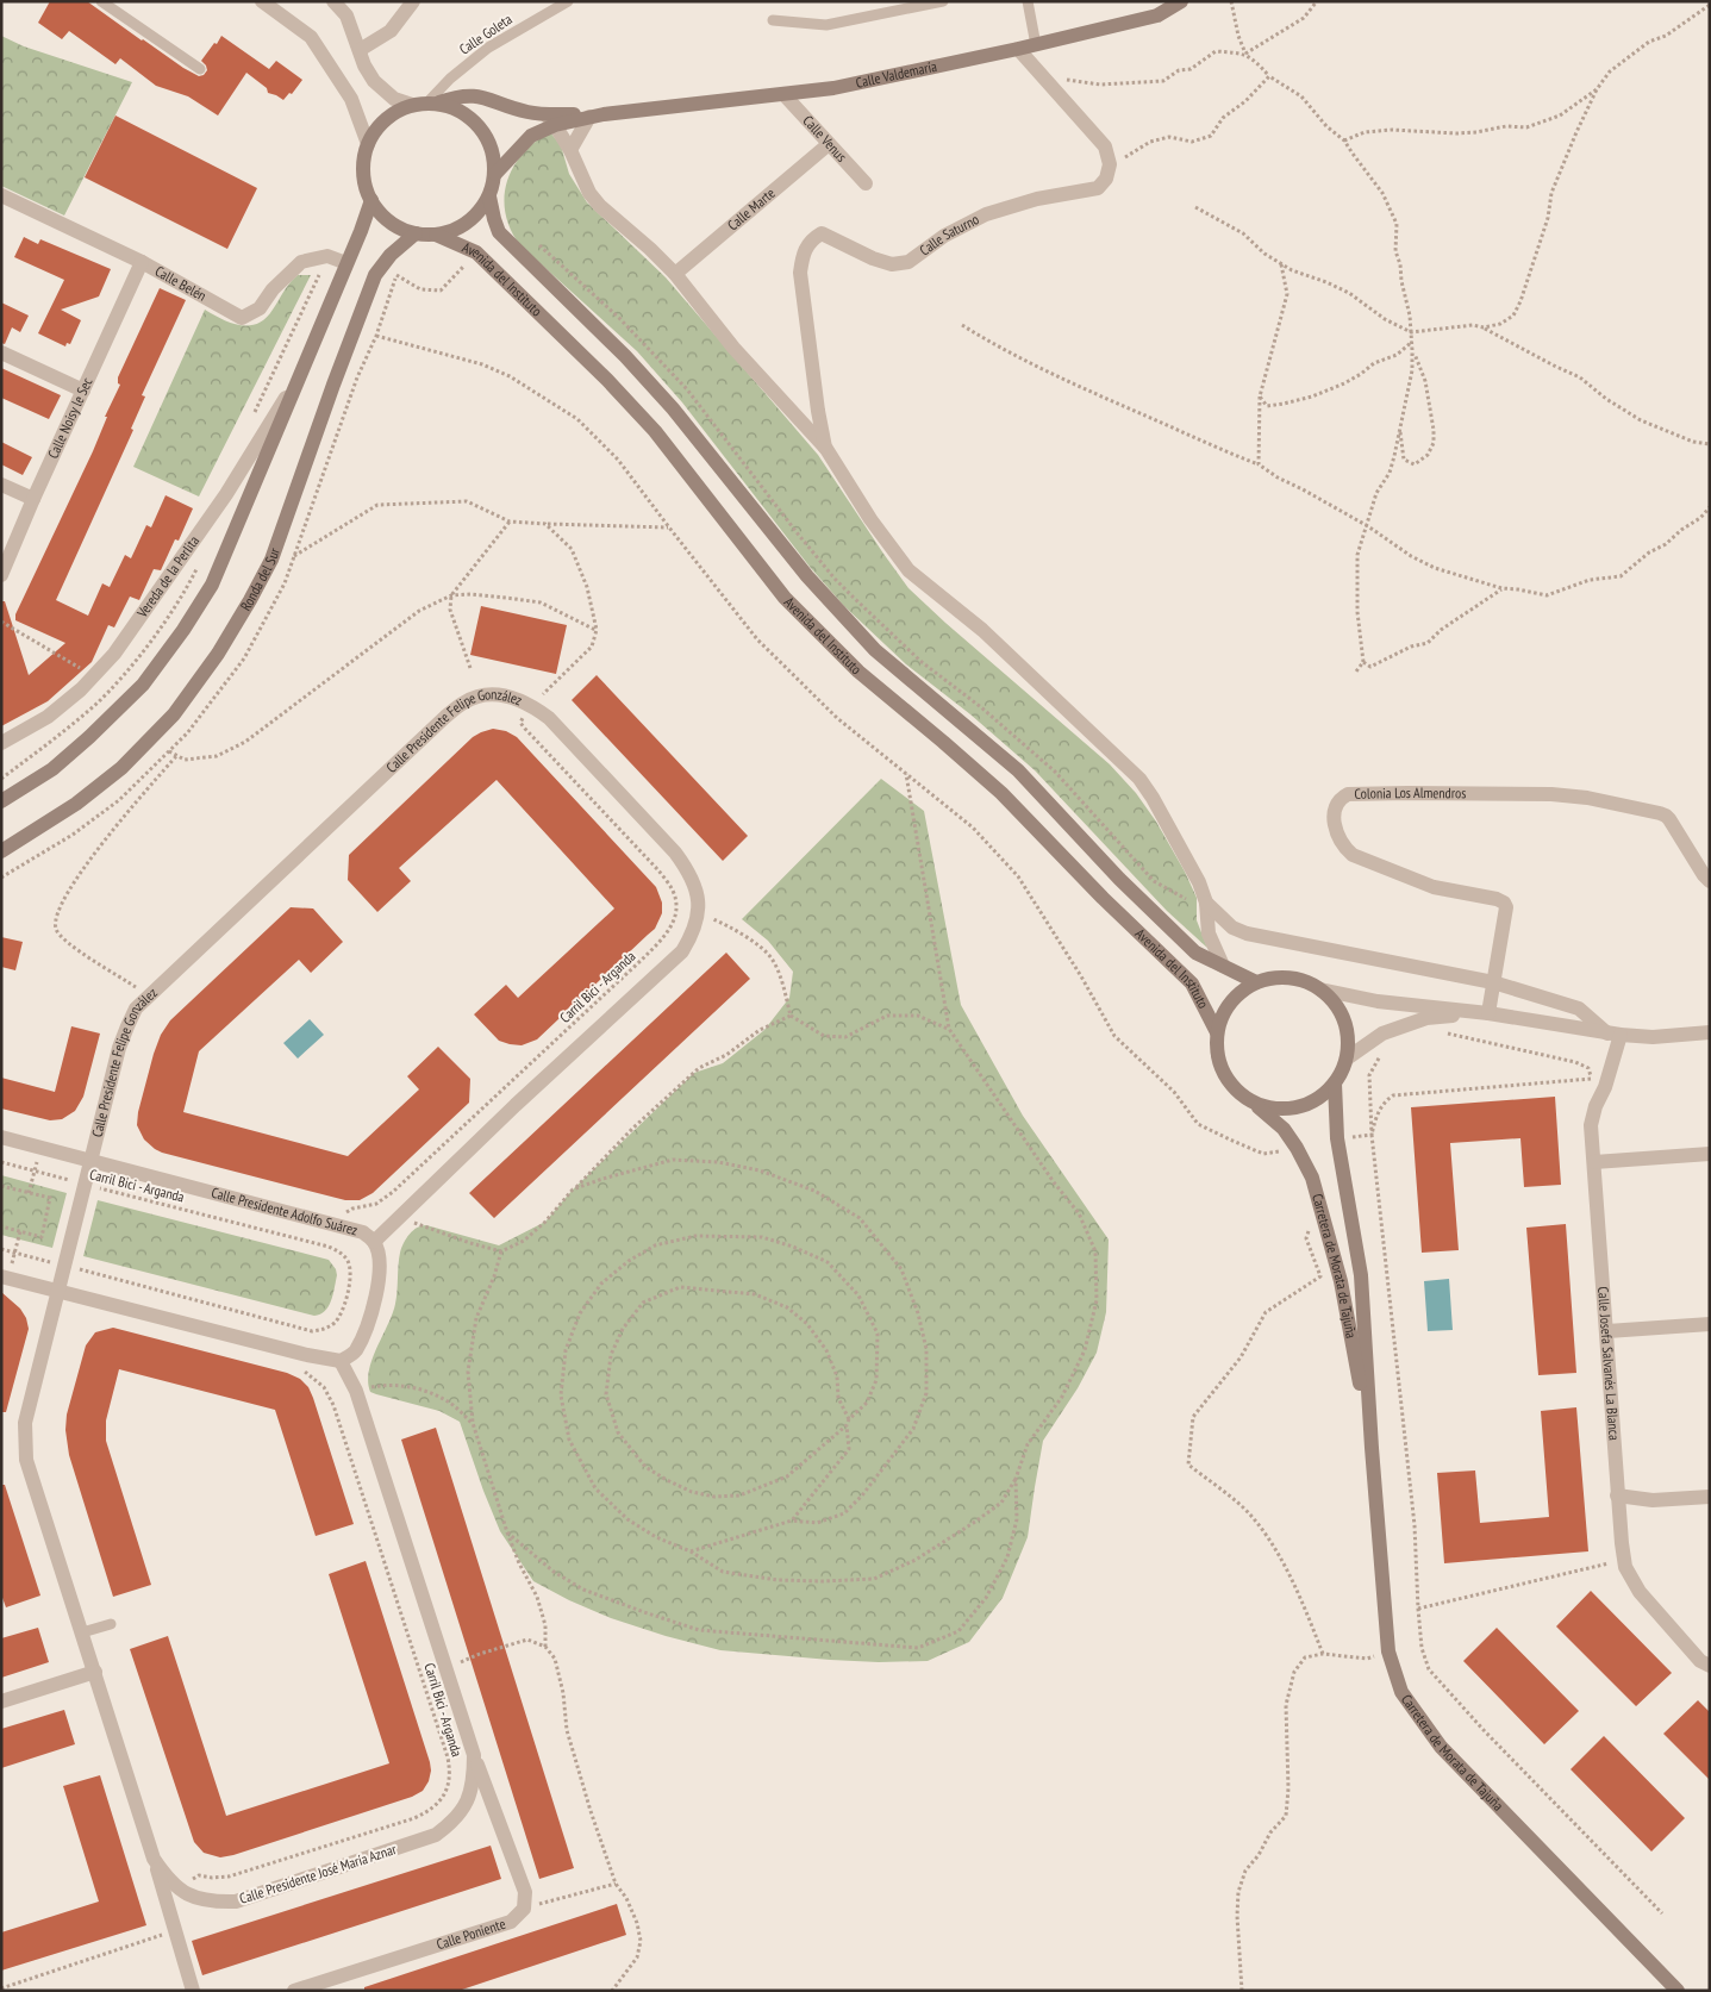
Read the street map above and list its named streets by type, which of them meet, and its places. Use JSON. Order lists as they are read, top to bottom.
{
  "streets": {
    "main road": [
      "Calle Valdemaría",
      "Avenida del Instituto",
      "Ronda del Sur",
      "Carretera de Morata de Tajuña"
    ],
    "street": [
      "Calle Venus",
      "Calle Marte",
      "Calle Saturno",
      "Calle Belén",
      "Calle Noisy le Sec",
      "Vereda de la Perlita",
      "Calle Presidente Felipe González",
      "Colonia Los Almendros",
      "Calle Presidente Adolfo Suárez",
      "Calle Josefa Salvanés La Blanca",
      "Calle Presidente José María Aznar",
      "Calle Poniente"
    ],
    "lane": ["Calle Goleta"],
    "path": ["Carril Bici - Arganda"]
  },
  "crossings": [
    ["Calle Goleta", "Calle Valdemaría"],
    ["Calle Goleta", "Avenida del Instituto"],
    ["Calle Goleta", "Ronda del Sur"],
    ["Calle Valdemaría", "Calle Venus"],
    ["Calle Valdemaría", "Avenida del Instituto"],
    ["Calle Valdemaría", "Ronda del Sur"],
    ["Calle Venus", "Calle Marte"],
    ["Avenida del Instituto", "Ronda del Sur"],
    ["Avenida del Instituto", "Carretera de Morata de Tajuña"],
    ["Calle Belén", "Calle Noisy le Sec"],
    ["Calle Presidente Felipe González", "Carril Bici - Arganda"],
    ["Calle Presidente Felipe González", "Calle Presidente Adolfo Suárez"],
    ["Calle Presidente Felipe González", "Calle Presidente José María Aznar"],
    ["Carril Bici - Arganda", "Calle Presidente Adolfo Suárez"],
    ["Carril Bici - Arganda", "Calle Presidente José María Aznar"],
    ["Calle Presidente Adolfo Suárez", "Calle Presidente José María Aznar"],
    ["Calle Presidente José María Aznar", "Calle Poniente"]
  ]
}
